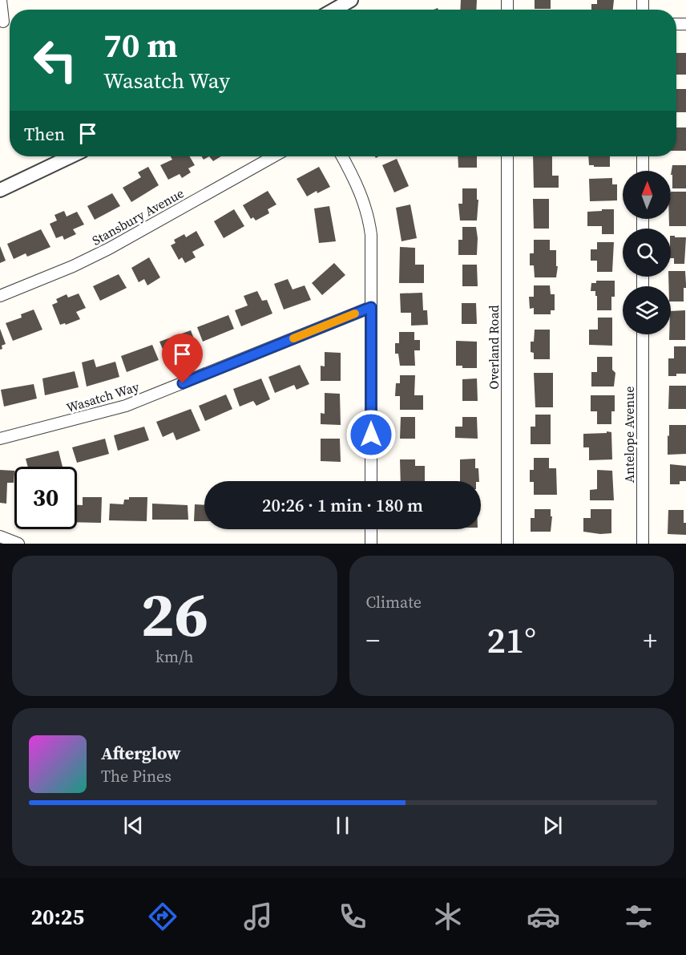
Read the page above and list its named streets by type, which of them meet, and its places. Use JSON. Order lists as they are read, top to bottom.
{
  "streets": {
    "street": [
      "Stansbury Avenue",
      "Overland Road",
      "Wasatch Way",
      "Antelope Avenue"
    ]
  },
  "north": "top",
  "page": {
    "turn": ["70 m", "Wasatch Way"],
    "then": "Then",
    "limit": "30",
    "trip": "20:26 · 1 min · 180 m",
    "tile": [
      ["26", "km/h"],
      "Climate"
    ],
    "heat": ["−", "21°", "+"],
    "song": ["Afterglow", "The Pines"],
    "tabs": "20:25"
  }
}
